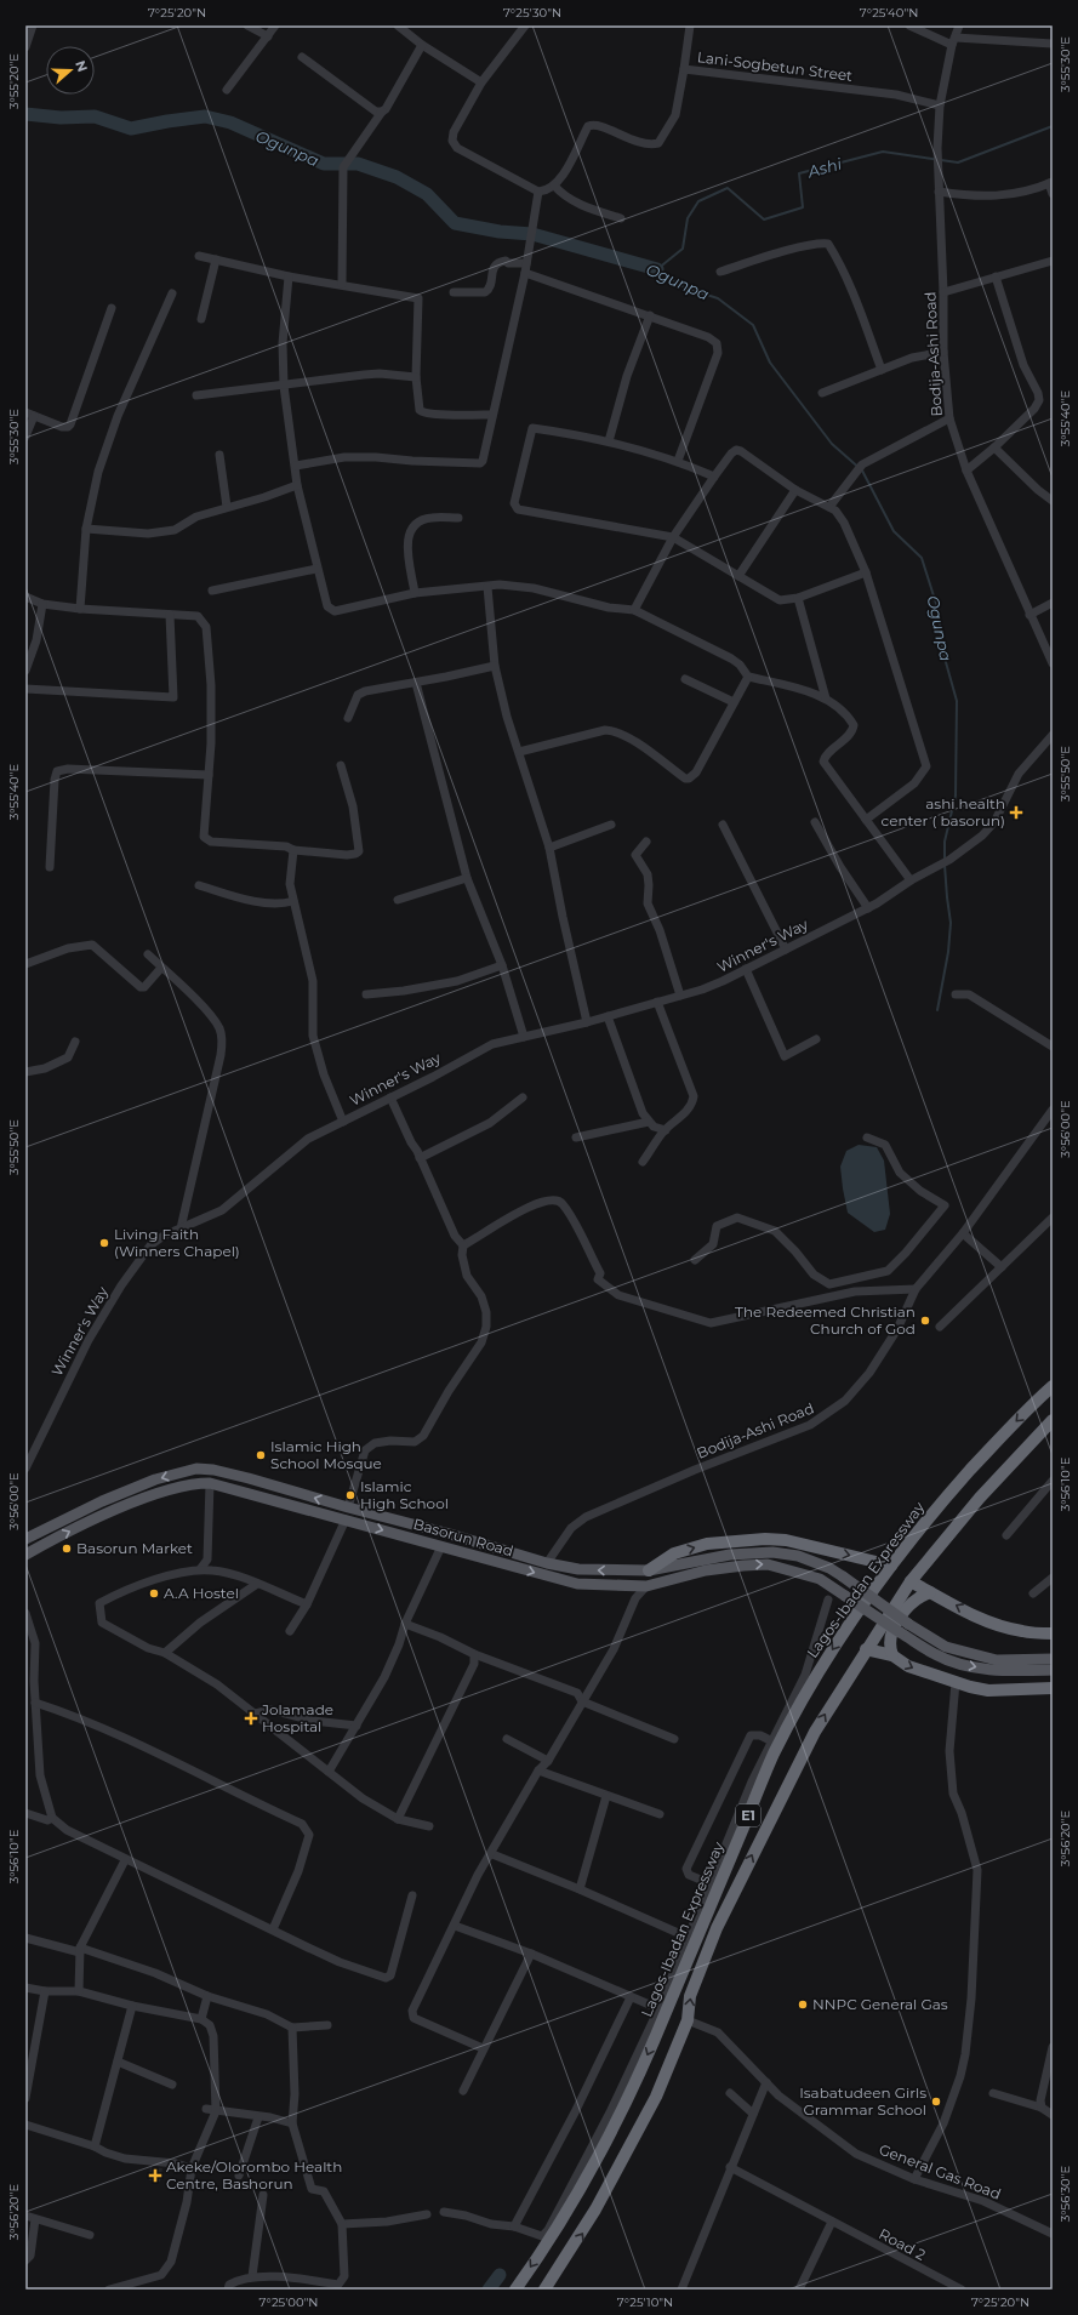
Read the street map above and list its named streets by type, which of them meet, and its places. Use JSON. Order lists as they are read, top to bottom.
{
  "streets": {
    "highway": ["Lagos-Ibadan Expressway", "E1"],
    "main road": ["Basorun Road"],
    "street": [
      "Lani-Sogbetun Street",
      "Bodija-Ashi Road",
      "Winner's Way",
      "General Gas Road",
      "Road 2"
    ]
  },
  "crossings": [
    ["Lani-Sogbetun Street", "Bodija-Ashi Road"],
    ["Bodija-Ashi Road", "Basorun Road"],
    ["Lagos-Ibadan Expressway", "General Gas Road"]
  ],
  "water": ["Ogunpa", "Ashi"],
  "places": {
    "health": ["ashi health center ( basorun)", "Jolamade Hospital", "Akeke/Olorombo Health Centre, Bashorun"],
    "other": [
      "Living Faith (Winners Chapel)",
      "The Redeemed Christian Church of God",
      "Islamic High School Mosque",
      "Islamic High School",
      "Basorun Market",
      "A.A Hostel",
      "NNPC General Gas",
      "Isabatudeen Girls Grammar School"
    ]
  },
  "north": "right",
  "coordinates": [
    "7°25'20\"N",
    "7°25'30\"N",
    "7°25'40\"N",
    "3°55'30\"E",
    "3°55'20\"E",
    "3°55'40\"E",
    "3°55'50\"E",
    "3°56'00\"E",
    "3°56'10\"E",
    "3°56'20\"E",
    "3°56'30\"E",
    "7°25'00\"N",
    "7°25'10\"N"
  ]
}
